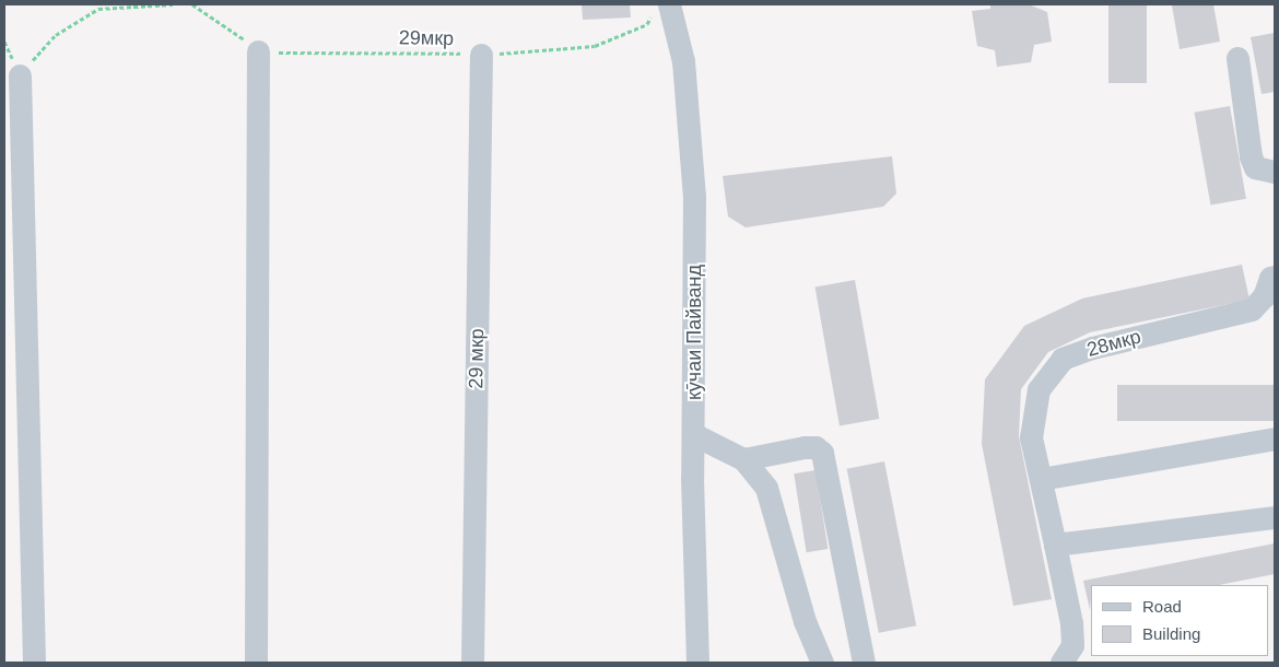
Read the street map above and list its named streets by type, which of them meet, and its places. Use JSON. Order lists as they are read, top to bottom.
{
  "streets": {
    "street": ["кӯчаи Пайванд", "28мкр", "29 мкр"],
    "path": ["29мкр"]
  },
  "crossings": [
    ["29мкр", "кӯчаи Пайванд"],
    ["29мкр", "29 мкр"]
  ],
  "legend": ["Road", "Building"]
}
